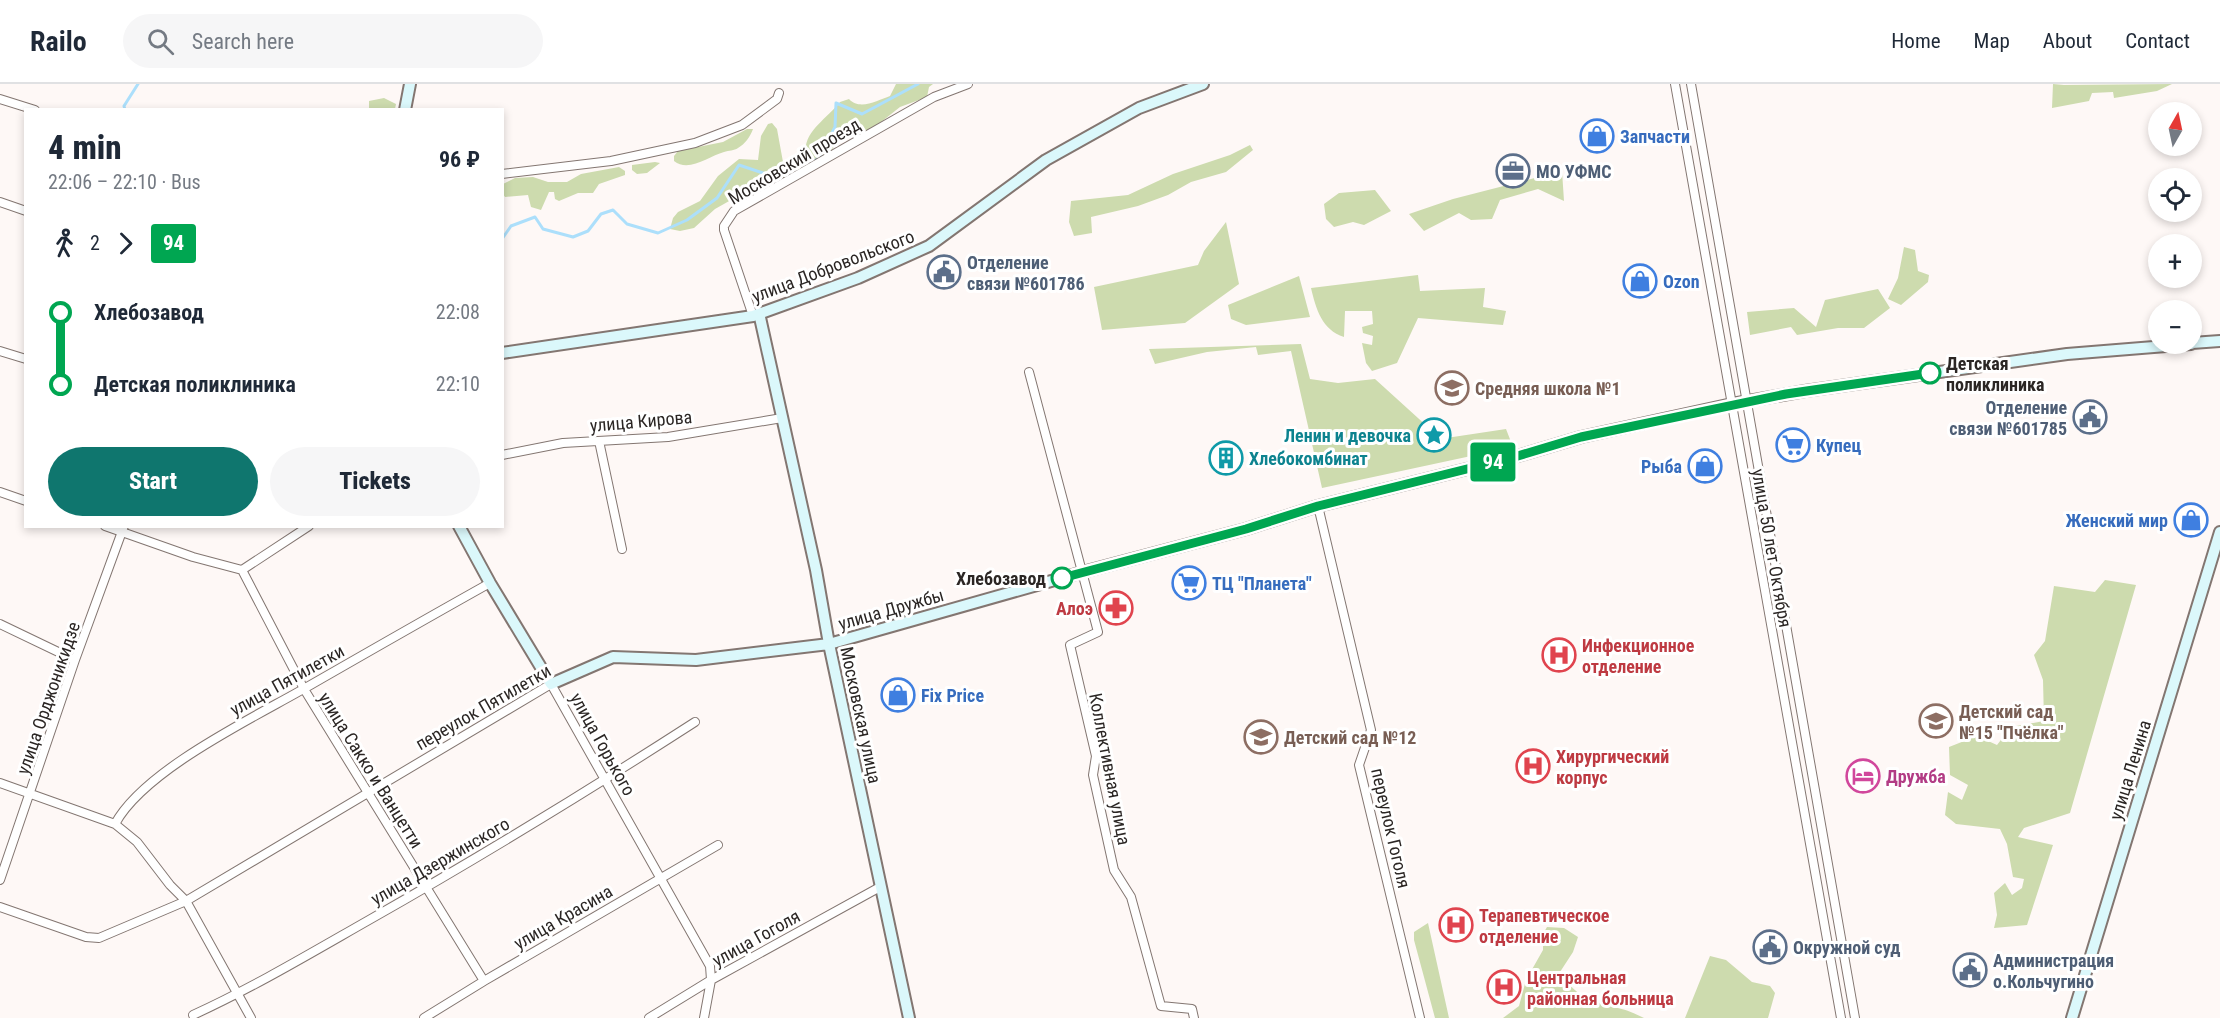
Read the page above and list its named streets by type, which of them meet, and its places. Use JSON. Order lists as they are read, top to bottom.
{
  "streets": {
    "street": [
      "Московский проезд",
      "улица Добровольского",
      "улица Кирова",
      "улица 50 лет Октября",
      "улица Дружбы",
      "улица Пятилетки",
      "улица Орджоникидзе",
      "переулок Пятилетки",
      "Московская улица",
      "улица Горького",
      "Коллективная улица",
      "улица Сакко и Ванцетти",
      "улица Ленина",
      "переулок Гоголя",
      "улица Дзержинского",
      "улица Красина",
      "улица Гоголя"
    ]
  },
  "crossings": [
    ["Московский проезд", "улица Добровольского"],
    ["Московский проезд", "Московская улица"],
    ["улица Добровольского", "Московская улица"],
    ["улица Кирова", "Московская улица"],
    ["улица 50 лет Октября", "улица Дружбы"],
    ["улица Дружбы", "переулок Пятилетки"],
    ["улица Дружбы", "Московская улица"],
    ["улица Дружбы", "Коллективная улица"],
    ["улица Дружбы", "переулок Гоголя"],
    ["улица Пятилетки", "улица Горького"],
    ["улица Пятилетки", "улица Сакко и Ванцетти"],
    ["переулок Пятилетки", "Московская улица"],
    ["переулок Пятилетки", "улица Горького"],
    ["переулок Пятилетки", "улица Сакко и Ванцетти"],
    ["Московская улица", "улица Гоголя"],
    ["улица Горького", "улица Дзержинского"],
    ["улица Горького", "улица Красина"],
    ["улица Горького", "улица Гоголя"],
    ["улица Сакко и Ванцетти", "улица Дзержинского"],
    ["улица Сакко и Ванцетти", "улица Красина"]
  ],
  "places": {
    "shop": [
      "Запчасти",
      "Ozon",
      "Рыба",
      "Женский мир",
      "Fix Price"
    ],
    "office": ["МО УФМС"],
    "public building": [
      "Отделение связи №601786",
      "Отделение связи №601785",
      "Окружной суд",
      "Администрация о.Кольчугино"
    ],
    "other": ["Детская поликлиника", "Хлебозавод"],
    "school or university": ["Средняя школа №1", "Детский сад №15 \"Пчёлка\"", "Детский сад №12"],
    "place": ["Ленин и девочка"],
    "supermarket": ["Купец", "ТЦ \"Планета\""],
    "building": ["Хлебокомбинат"],
    "pharmacy": ["Алоэ"],
    "hospital": [
      "Инфекционное отделение",
      "Хирургический корпус",
      "Терапевтическое отделение",
      "Центральная районная больница"
    ],
    "hotel": ["Дружба"]
  },
  "lines": ["bus line 94"],
  "north": "top",
  "page": {
    "header": "Railo",
    "search": "Search here",
    "nav": [
      "Home",
      "Map",
      "About",
      "Contact"
    ],
    "on_map": "94",
    "map_buttons": ["+", "−"],
    "heading": ["4 min", "22:06 – 22:10 · Bus", "96 ₽"],
    "legs": ["2", "94"],
    "list": [
      {
        "name": "Хлебозавод",
        "value": "22:08"
      },
      {
        "name": "Детская поликлиника",
        "value": "22:10"
      }
    ],
    "buttons": ["Start", "Tickets"]
  }
}
